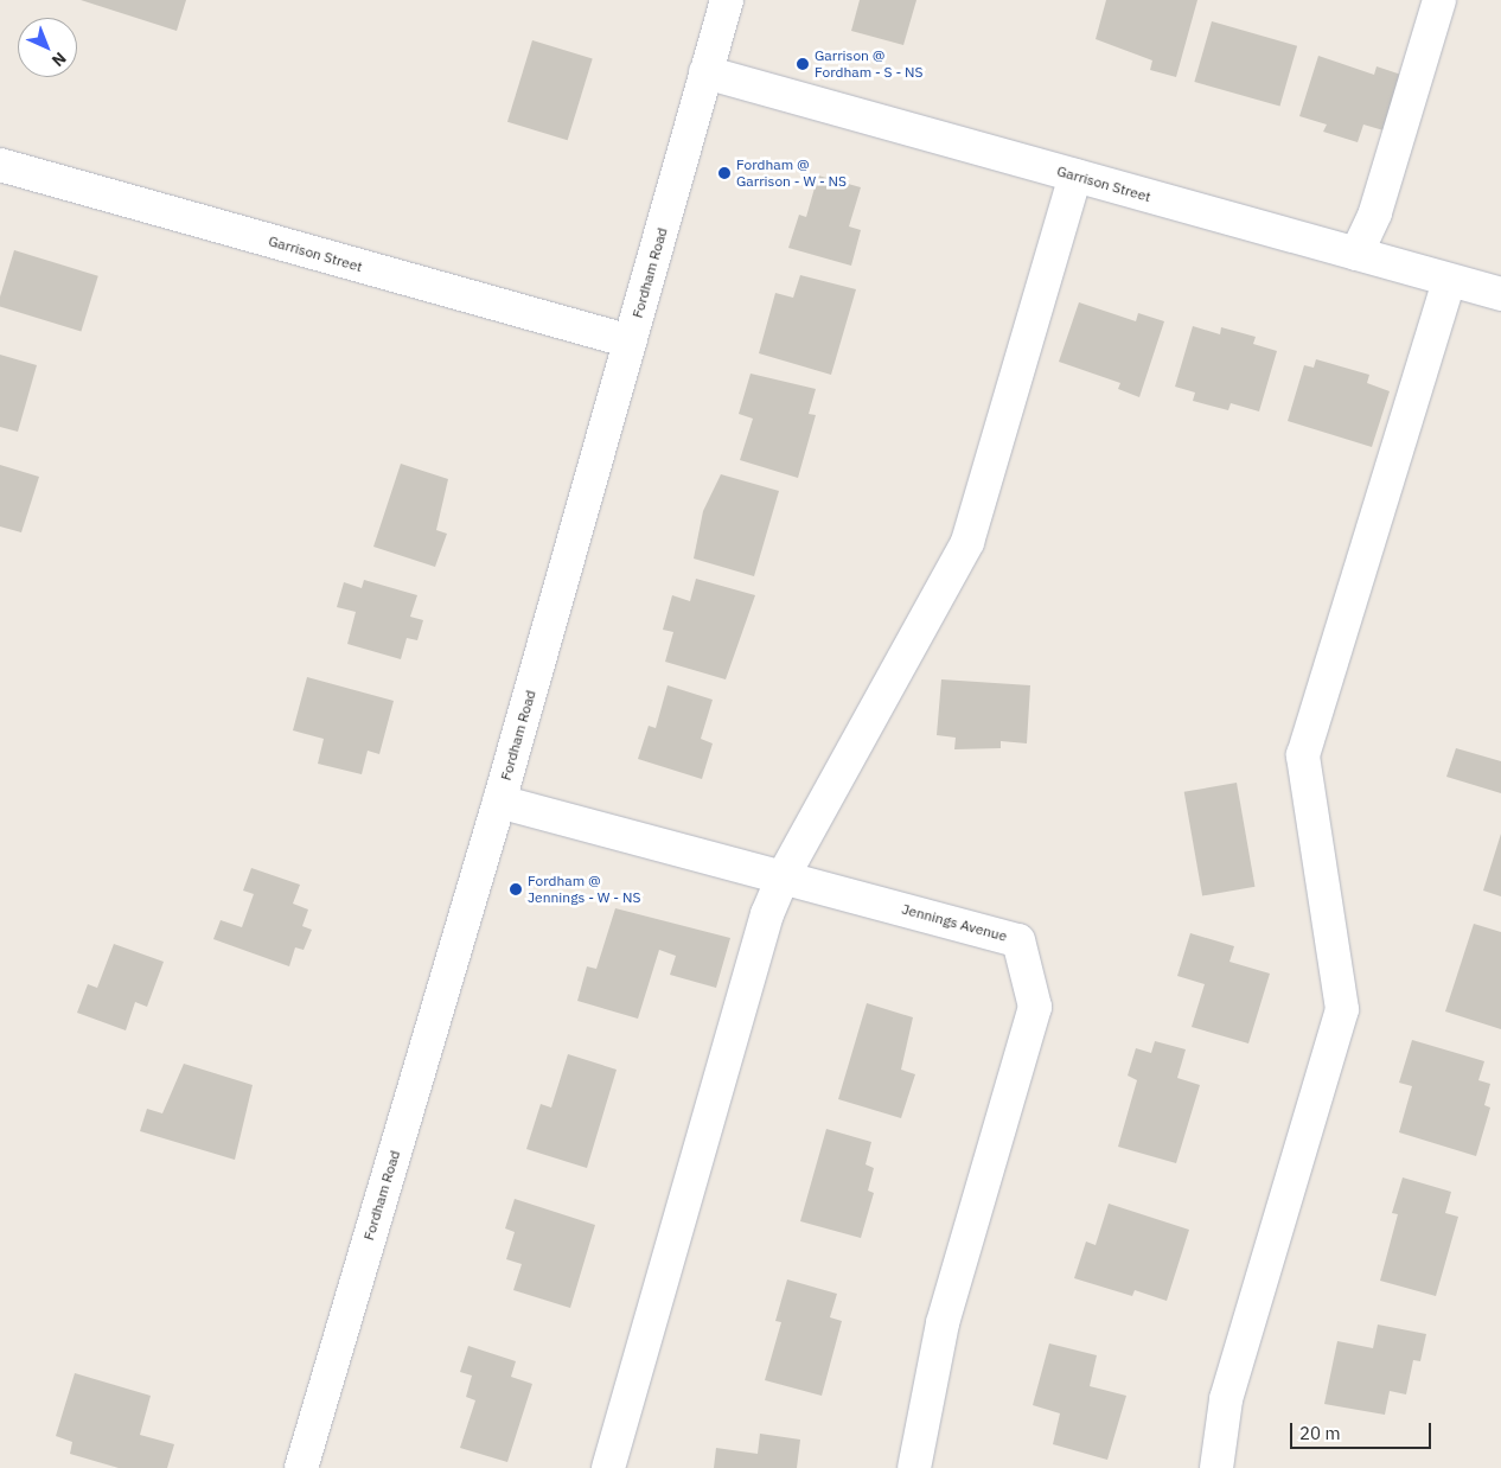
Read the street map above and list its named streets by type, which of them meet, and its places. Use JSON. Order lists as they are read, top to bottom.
{
  "streets": {
    "street": ["Garrison Street", "Fordham Road", "Jennings Avenue"]
  },
  "crossings": [
    ["Garrison Street", "Fordham Road"],
    ["Fordham Road", "Jennings Avenue"]
  ],
  "places": ["Garrison @ Fordham - S - NS", "Fordham @ Garrison - W - NS", "Fordham @ Jennings - W - NS"],
  "scale_bar": "20 m",
  "north": "bottom right"
}
